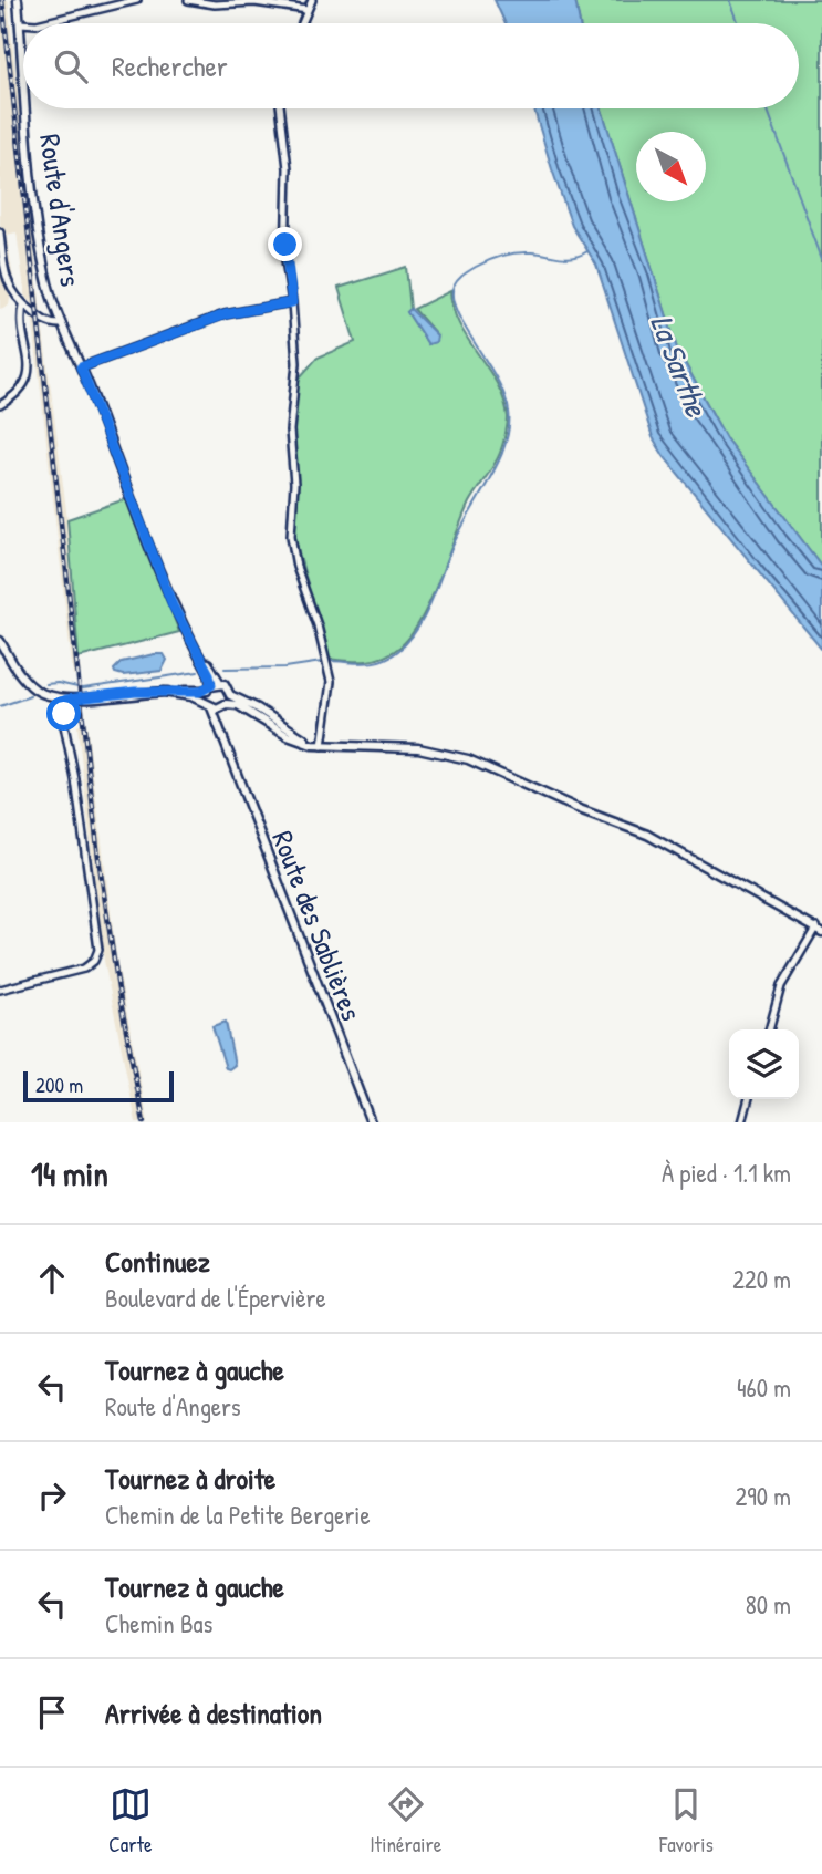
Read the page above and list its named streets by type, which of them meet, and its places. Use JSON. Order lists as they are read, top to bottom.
{
  "streets": {
    "street": ["Route d'Angers", "Route des Sablières"]
  },
  "crossings": [
    ["Route d'Angers", "Route des Sablières"]
  ],
  "water": ["La Sarthe"],
  "scale_bar": "200 m",
  "north": "bottom right",
  "page": {
    "search": "Rechercher",
    "scale": "200 m",
    "heading": ["14 min", "À pied · 1.1 km"],
    "list": [
      ["Continuez", "Boulevard de l'Épervière", "220 m"],
      ["Tournez à gauche", "Route d'Angers", "460 m"],
      ["Tournez à droite", "Chemin de la Petite Bergerie", "290 m"],
      ["Tournez à gauche", "Chemin Bas", "80 m"],
      "Arrivée à destination"
    ],
    "nav": ["Carte", "Itinéraire", "Favoris"]
  }
}
